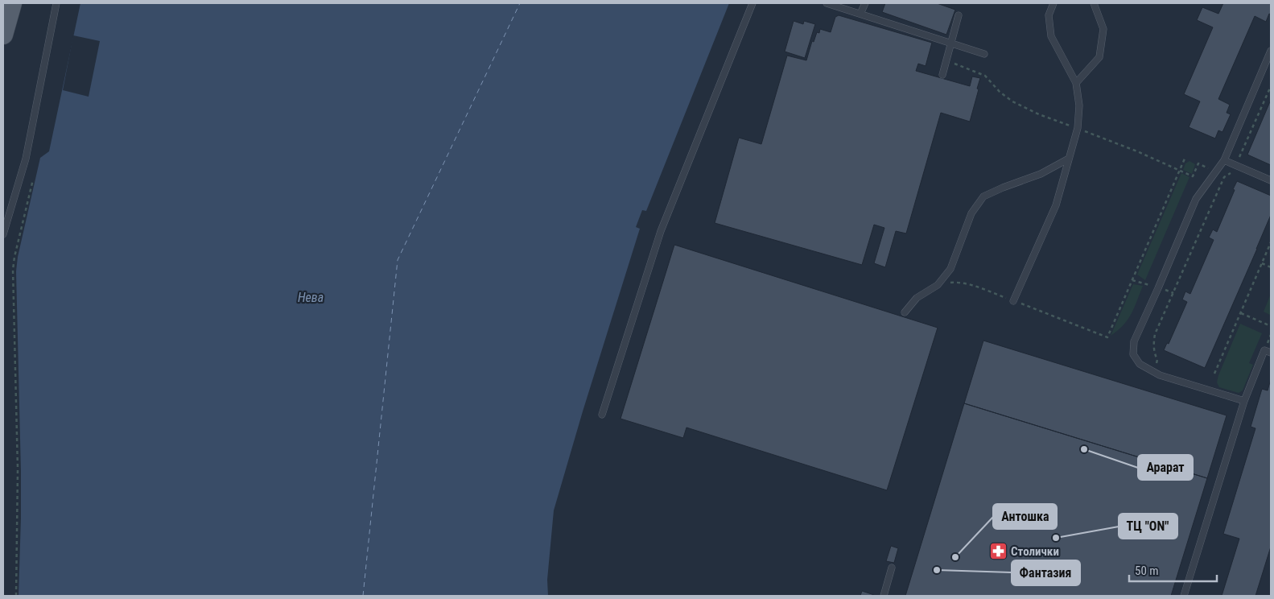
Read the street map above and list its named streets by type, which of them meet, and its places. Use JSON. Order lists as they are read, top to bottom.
{
  "water": ["Нева"],
  "places": {
    "other": [
      "Арарат",
      "ТЦ \"ON\"",
      "Антошка",
      "Фантазия"
    ],
    "pharmacy": ["Столички"]
  },
  "scale_bar": "50 m"
}
